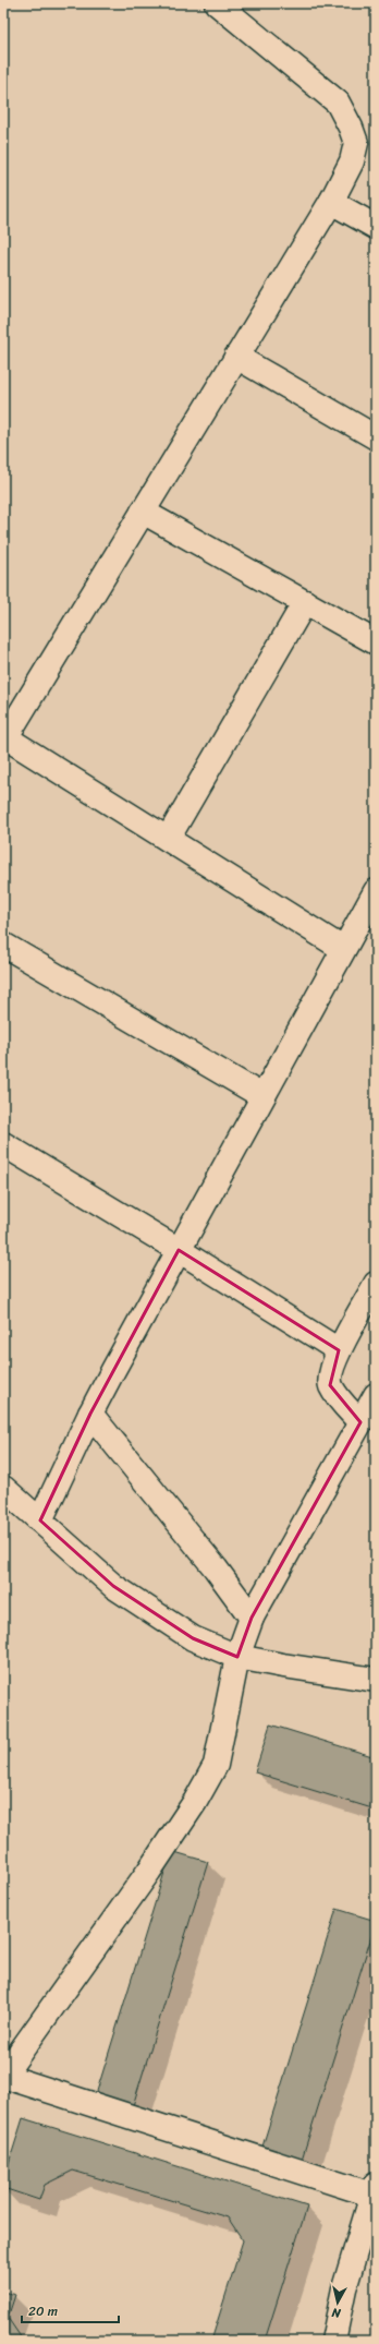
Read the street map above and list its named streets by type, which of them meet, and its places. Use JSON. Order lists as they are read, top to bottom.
{
  "scale_bar": "20 m",
  "north": "bottom"
}
